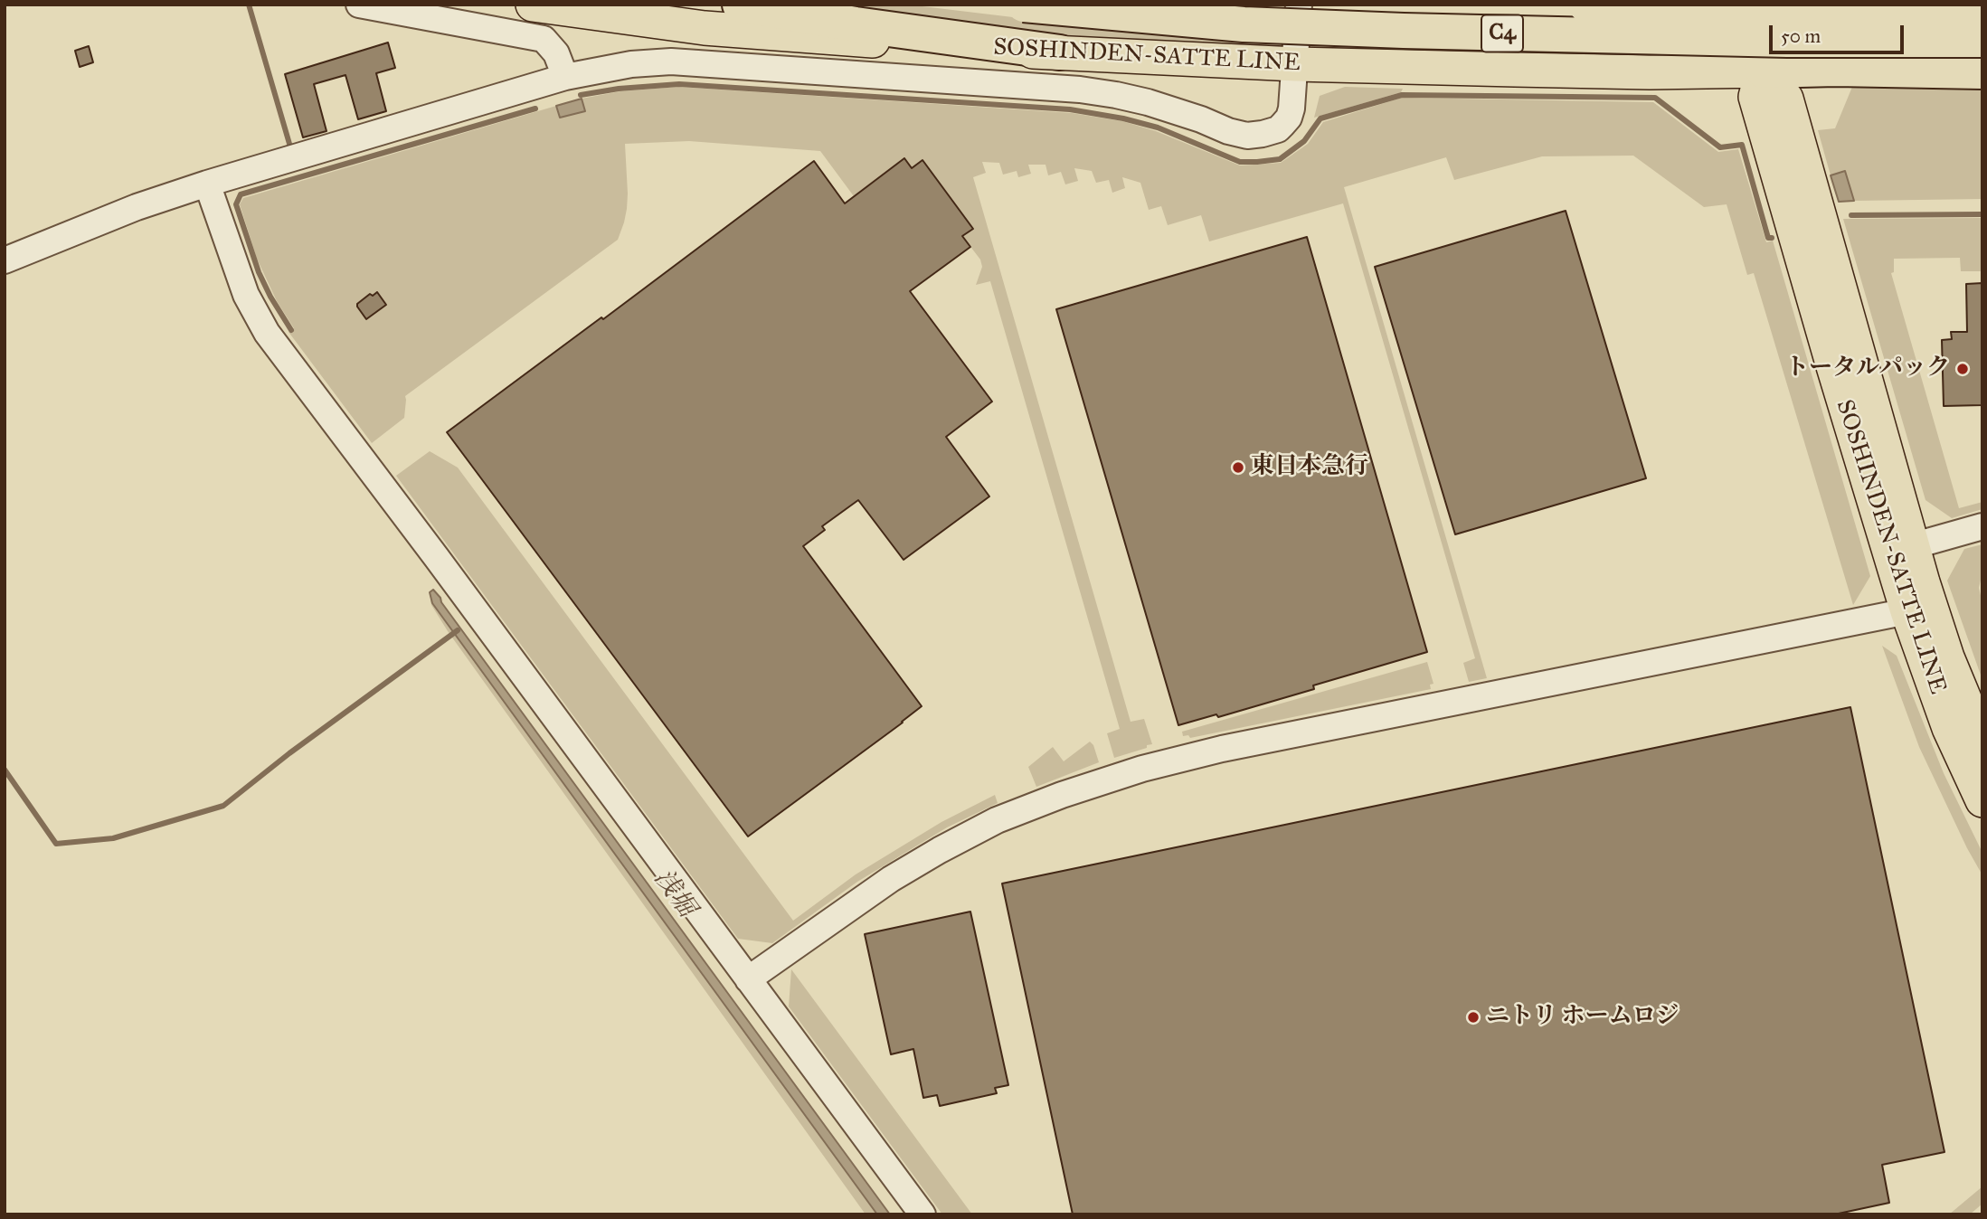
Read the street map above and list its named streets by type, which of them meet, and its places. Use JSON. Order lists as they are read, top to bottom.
{
  "streets": {
    "highway": ["C4"],
    "main road": ["SOSHINDEN-SATTE LINE"]
  },
  "water": ["浅堀"],
  "places": ["トータルパック", "東日本急行", "ニトリ ホームロジ"],
  "scale_bar": "50 m"
}
